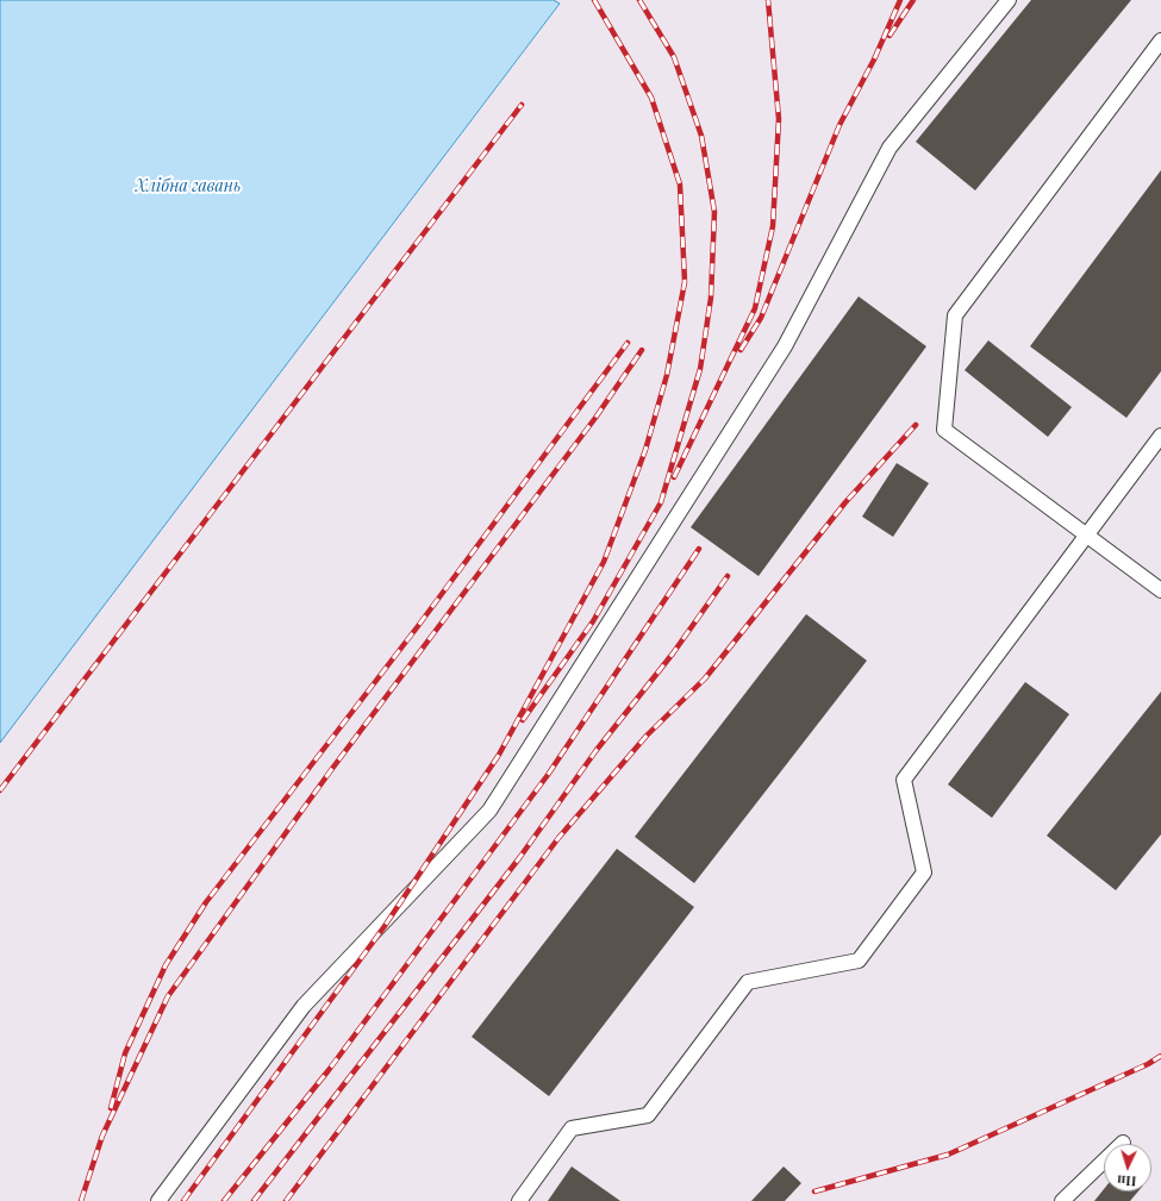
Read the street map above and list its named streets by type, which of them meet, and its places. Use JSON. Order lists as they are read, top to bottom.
{
  "water": ["Хлібна гавань"],
  "north": "bottom"
}
